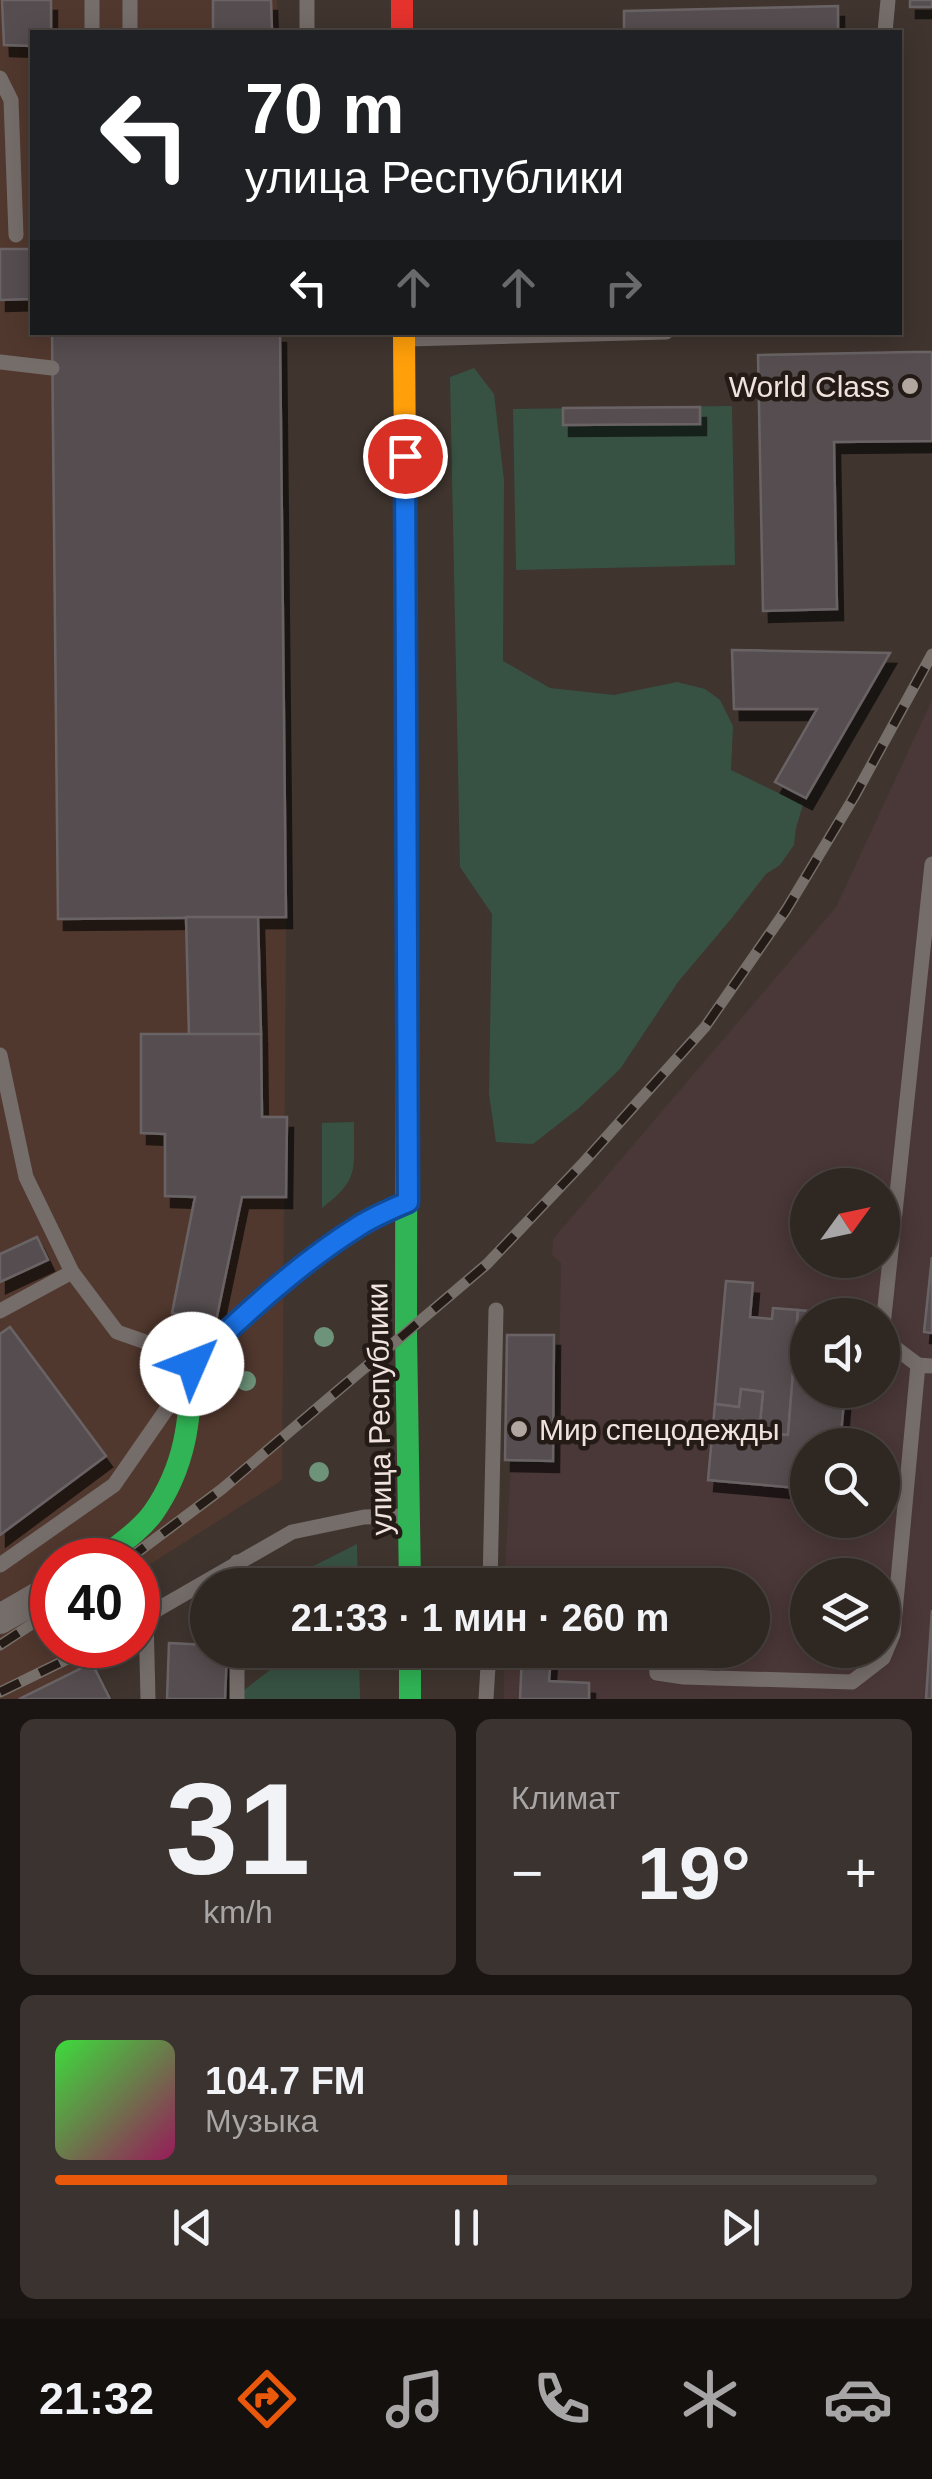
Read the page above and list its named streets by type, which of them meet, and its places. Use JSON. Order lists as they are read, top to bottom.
{
  "streets": {
    "main road": ["улица Республики"]
  },
  "places": ["World Class", "Мир спецодежды"],
  "north": "top right",
  "page": {
    "turn": ["70 m", "улица Республики"],
    "limit": "40",
    "trip": "21:33 · 1 мин · 260 m",
    "tile": [
      ["31", "km/h"],
      "Климат"
    ],
    "heat": ["−", "19°", "+"],
    "song": ["104.7 FM", "Музыка"],
    "tabs": "21:32"
  }
}
